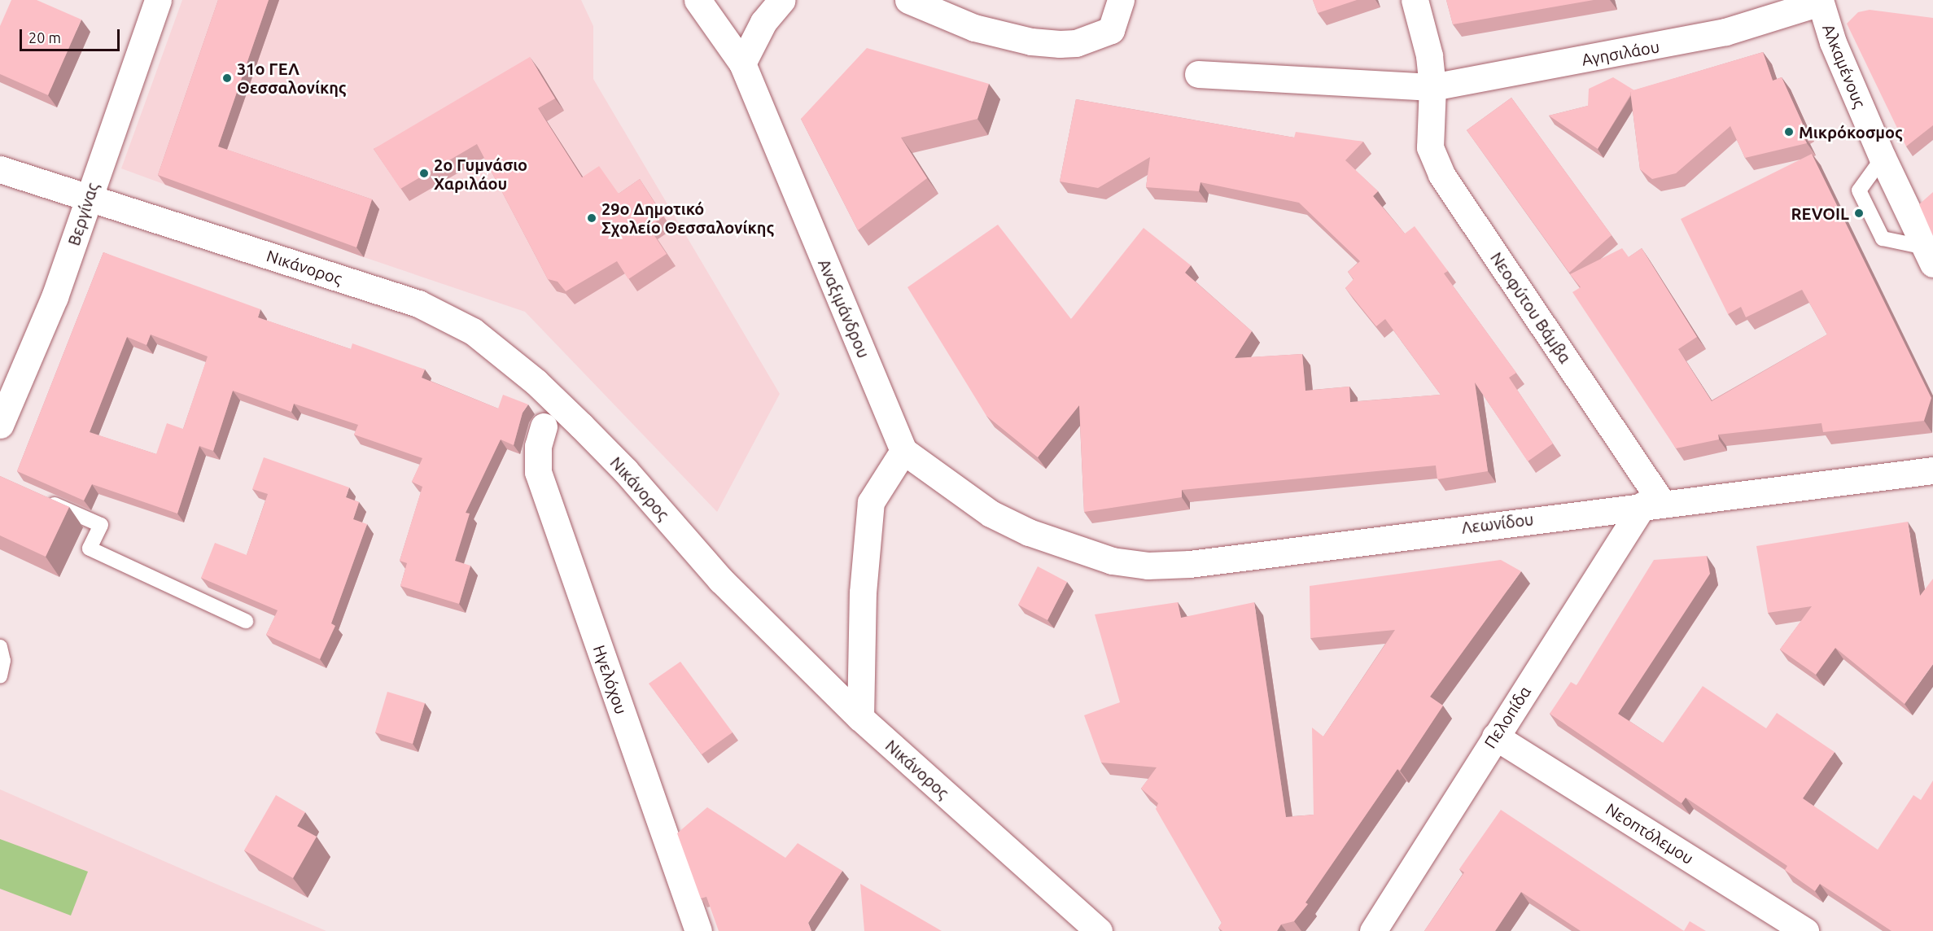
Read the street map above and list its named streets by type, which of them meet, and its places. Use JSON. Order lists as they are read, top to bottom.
{
  "streets": {
    "street": [
      "Αγησιλάου",
      "Αλκαμένους",
      "Βεργίνας",
      "Νικάνορος",
      "Νεοφύτου Βάμβα",
      "Αναξιμάνδρου",
      "Λεωνίδου",
      "Ηγελόχου",
      "Πελοπίδα",
      "Νεοπτόλεμου"
    ]
  },
  "crossings": [
    ["Αγησιλάου", "Αλκαμένους"],
    ["Αγησιλάου", "Νεοφύτου Βάμβα"],
    ["Βεργίνας", "Νικάνορος"],
    ["Νεοφύτου Βάμβα", "Λεωνίδου"],
    ["Νεοφύτου Βάμβα", "Πελοπίδα"],
    ["Αναξιμάνδρου", "Λεωνίδου"],
    ["Λεωνίδου", "Πελοπίδα"],
    ["Πελοπίδα", "Νεοπτόλεμου"]
  ],
  "places": [
    "31ο ΓΕΛ Θεσσαλονίκης",
    "Μικρόκοσμος",
    "2ο Γυμνάσιο Χαριλάου",
    "REVOIL",
    "29ο Δημοτικό Σχολείο Θεσσαλονίκης"
  ],
  "scale_bar": "20 m"
}
